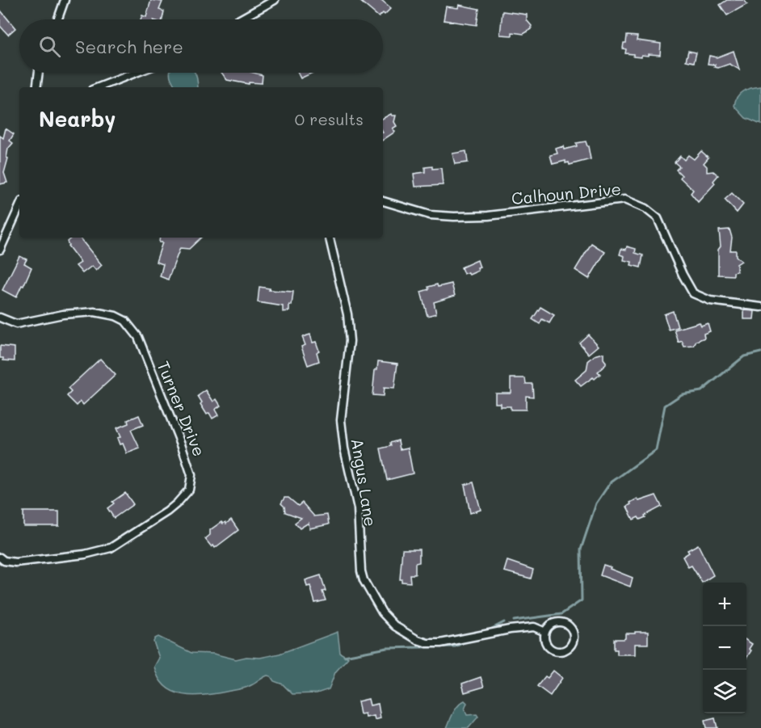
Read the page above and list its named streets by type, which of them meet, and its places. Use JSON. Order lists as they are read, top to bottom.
{
  "streets": {
    "street": ["Calhoun Drive", "Turner Drive", "Angus Lane"]
  },
  "page": {
    "search": "Search here",
    "heading": ["Nearby", "0 results"],
    "map_buttons": ["+", "−"]
  }
}
